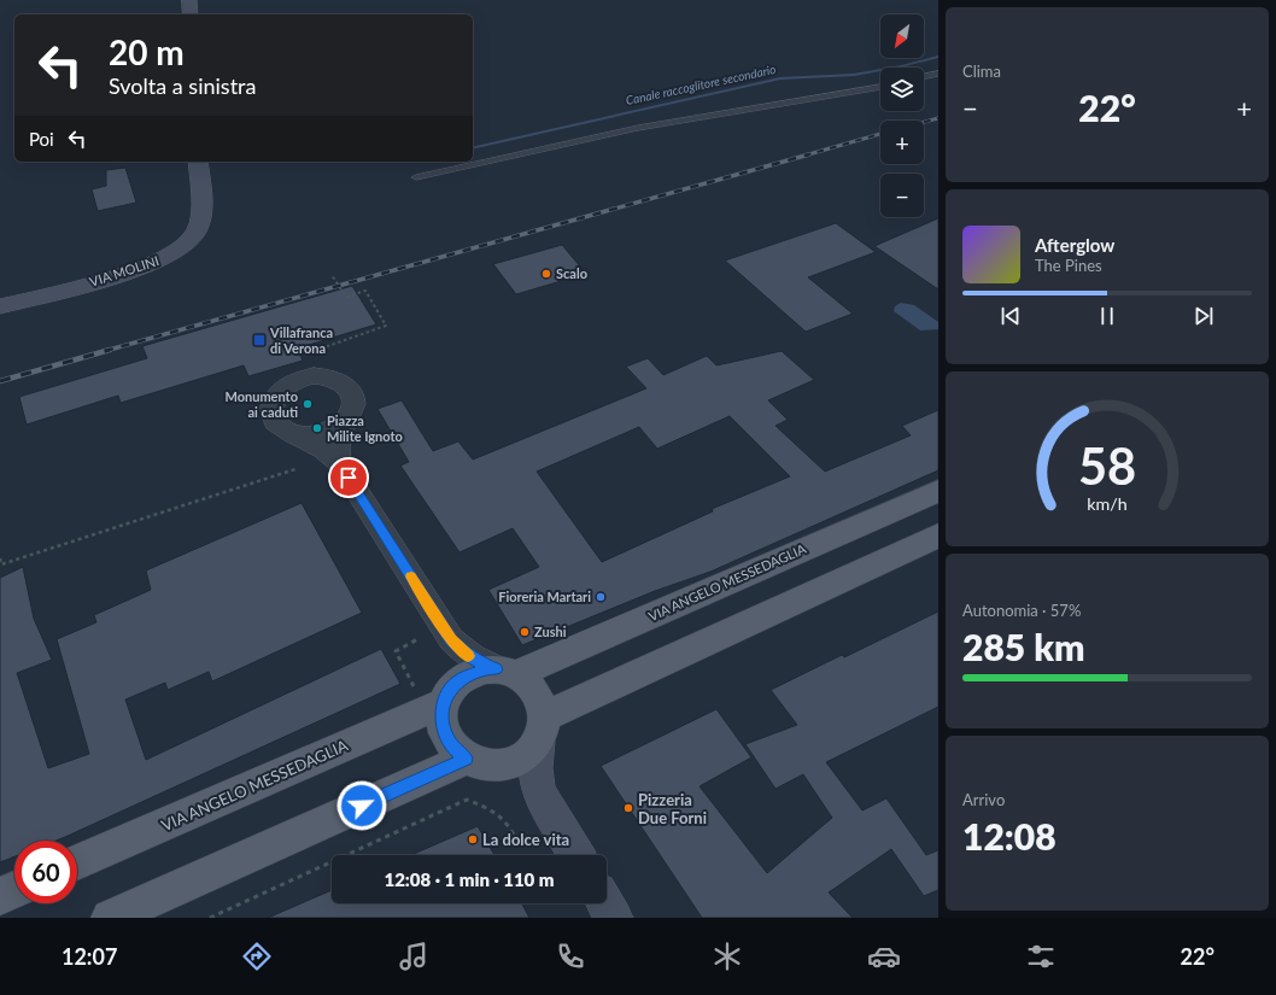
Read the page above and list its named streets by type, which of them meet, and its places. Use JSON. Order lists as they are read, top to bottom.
{
  "streets": {
    "main road": ["VIA MOLINI", "VIA ANGELO MESSEDAGLIA"]
  },
  "water": ["Canale raccoglitore secondario"],
  "places": {
    "other": [
      "Scalo",
      "Monumento ai caduti",
      "Piazza Milite Ignoto",
      "Fioreria Martari",
      "Zushi",
      "Pizzeria Due Forni",
      "La dolce vita"
    ],
    "transit": ["Villafranca di Verona"]
  },
  "north": "bottom left",
  "page": {
    "tile": [
      "Clima",
      ["Autonomia · 57%", "285 km"],
      ["Arrivo", "12:08"]
    ],
    "map_buttons": ["+", "−"],
    "turn": ["20 m", "Svolta a sinistra"],
    "heat": ["−", "22°", "+"],
    "then": "Poi",
    "song": ["Afterglow", "The Pines"],
    "limit": "60",
    "trip": "12:08 · 1 min · 110 m",
    "tabs": ["12:07", "22°"],
    "gauge": ["58", "km/h"]
  }
}
